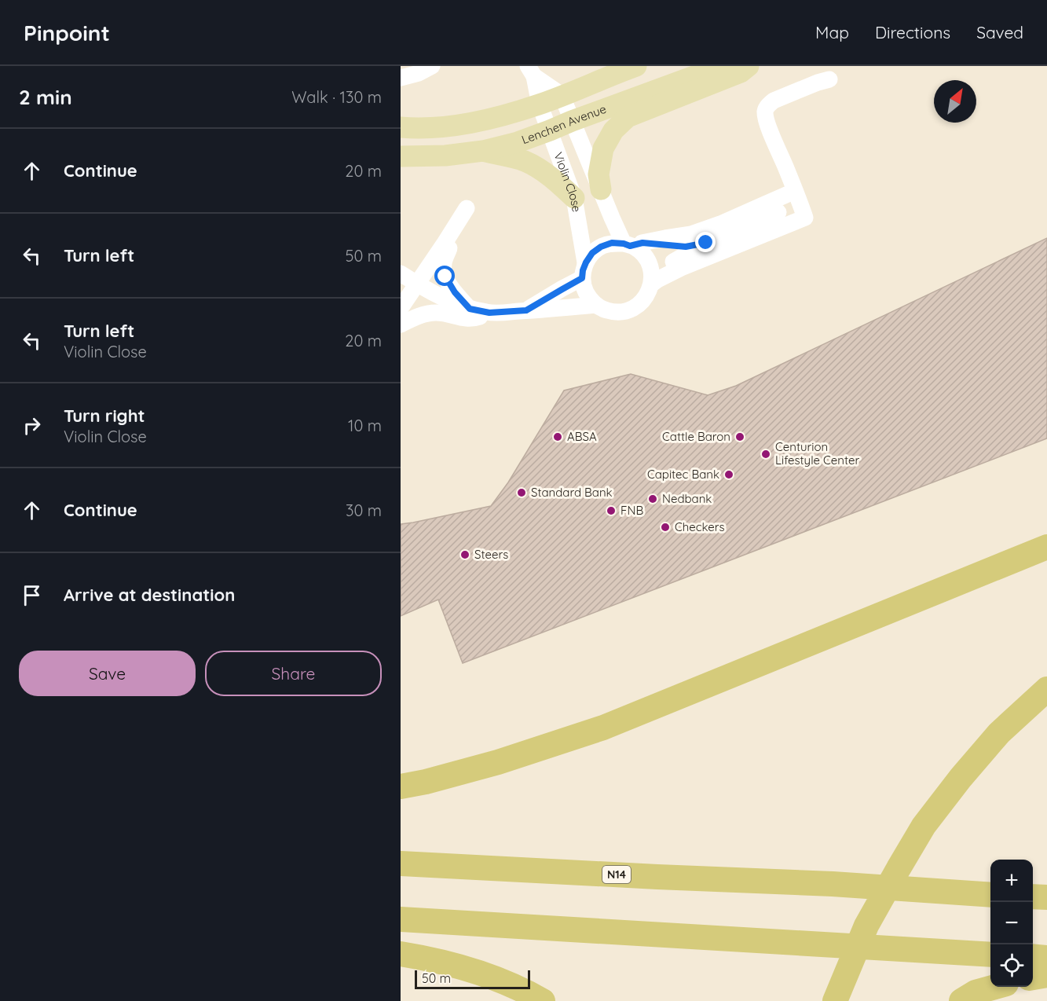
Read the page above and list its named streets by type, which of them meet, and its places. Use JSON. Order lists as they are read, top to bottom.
{
  "streets": {
    "highway": ["N14"],
    "main road": ["Lenchen Avenue"],
    "lane": ["Violin Close"]
  },
  "crossings": [
    ["Lenchen Avenue", "Violin Close"]
  ],
  "places": [
    "ABSA",
    "Cattle Baron",
    "Centurion Lifestyle Center",
    "Capitec Bank",
    "Standard Bank",
    "Nedbank",
    "FNB",
    "Checkers",
    "Steers"
  ],
  "scale_bar": "50 m",
  "north": "top right",
  "page": {
    "header": "Pinpoint",
    "nav": ["Map", "Directions", "Saved"],
    "heading": ["2 min", "Walk · 130 m"],
    "list": [
      ["Continue", "20 m"],
      ["Turn left", "50 m"],
      ["Turn left", "Violin Close", "20 m"],
      ["Turn right", "Violin Close", "10 m"],
      ["Continue", "30 m"],
      "Arrive at destination"
    ],
    "buttons": ["Save", "Share"],
    "map_buttons": ["+", "−"],
    "scale": "50 m"
  }
}
